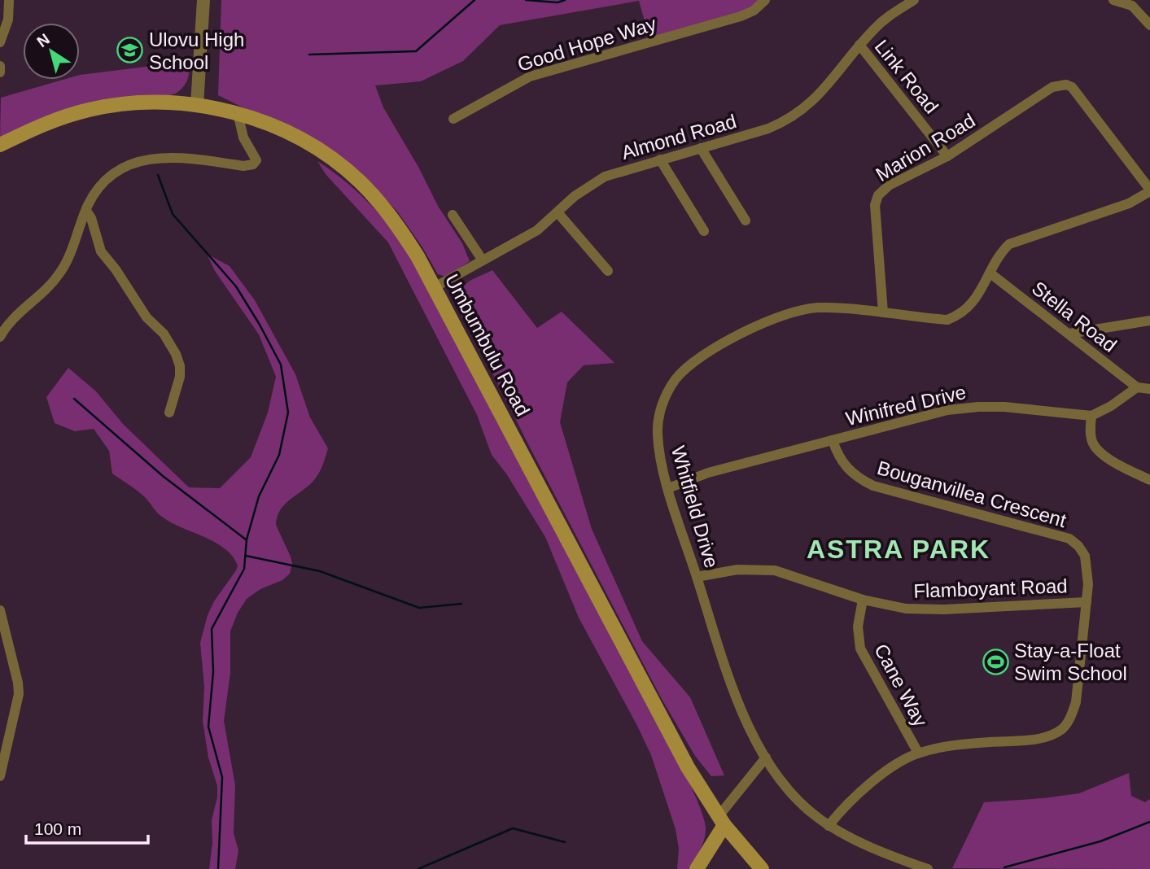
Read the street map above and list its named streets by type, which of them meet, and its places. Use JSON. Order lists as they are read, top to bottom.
{
  "streets": {
    "main road": ["Umbumbulu Road"],
    "street": [
      "Good Hope Way",
      "Link Road",
      "Almond Road",
      "Marion Road",
      "Stella Road",
      "Winifred Drive",
      "Bouganvillea Crescent",
      "Whitfield Drive",
      "Flamboyant Road",
      "Cane Way"
    ]
  },
  "crossings": [
    ["Link Road", "Almond Road"],
    ["Link Road", "Marion Road"],
    ["Almond Road", "Umbumbulu Road"],
    ["Marion Road", "Whitfield Drive"],
    ["Stella Road", "Whitfield Drive"],
    ["Winifred Drive", "Bouganvillea Crescent"],
    ["Winifred Drive", "Whitfield Drive"],
    ["Bouganvillea Crescent", "Whitfield Drive"],
    ["Bouganvillea Crescent", "Flamboyant Road"],
    ["Bouganvillea Crescent", "Cane Way"],
    ["Whitfield Drive", "Flamboyant Road"],
    ["Flamboyant Road", "Cane Way"]
  ],
  "districts": ["ASTRA PARK"],
  "places": {
    "school or university": ["Ulovu High School"],
    "sports": ["Stay-a-Float Swim School"]
  },
  "scale_bar": "100 m",
  "north": "top left"
}
